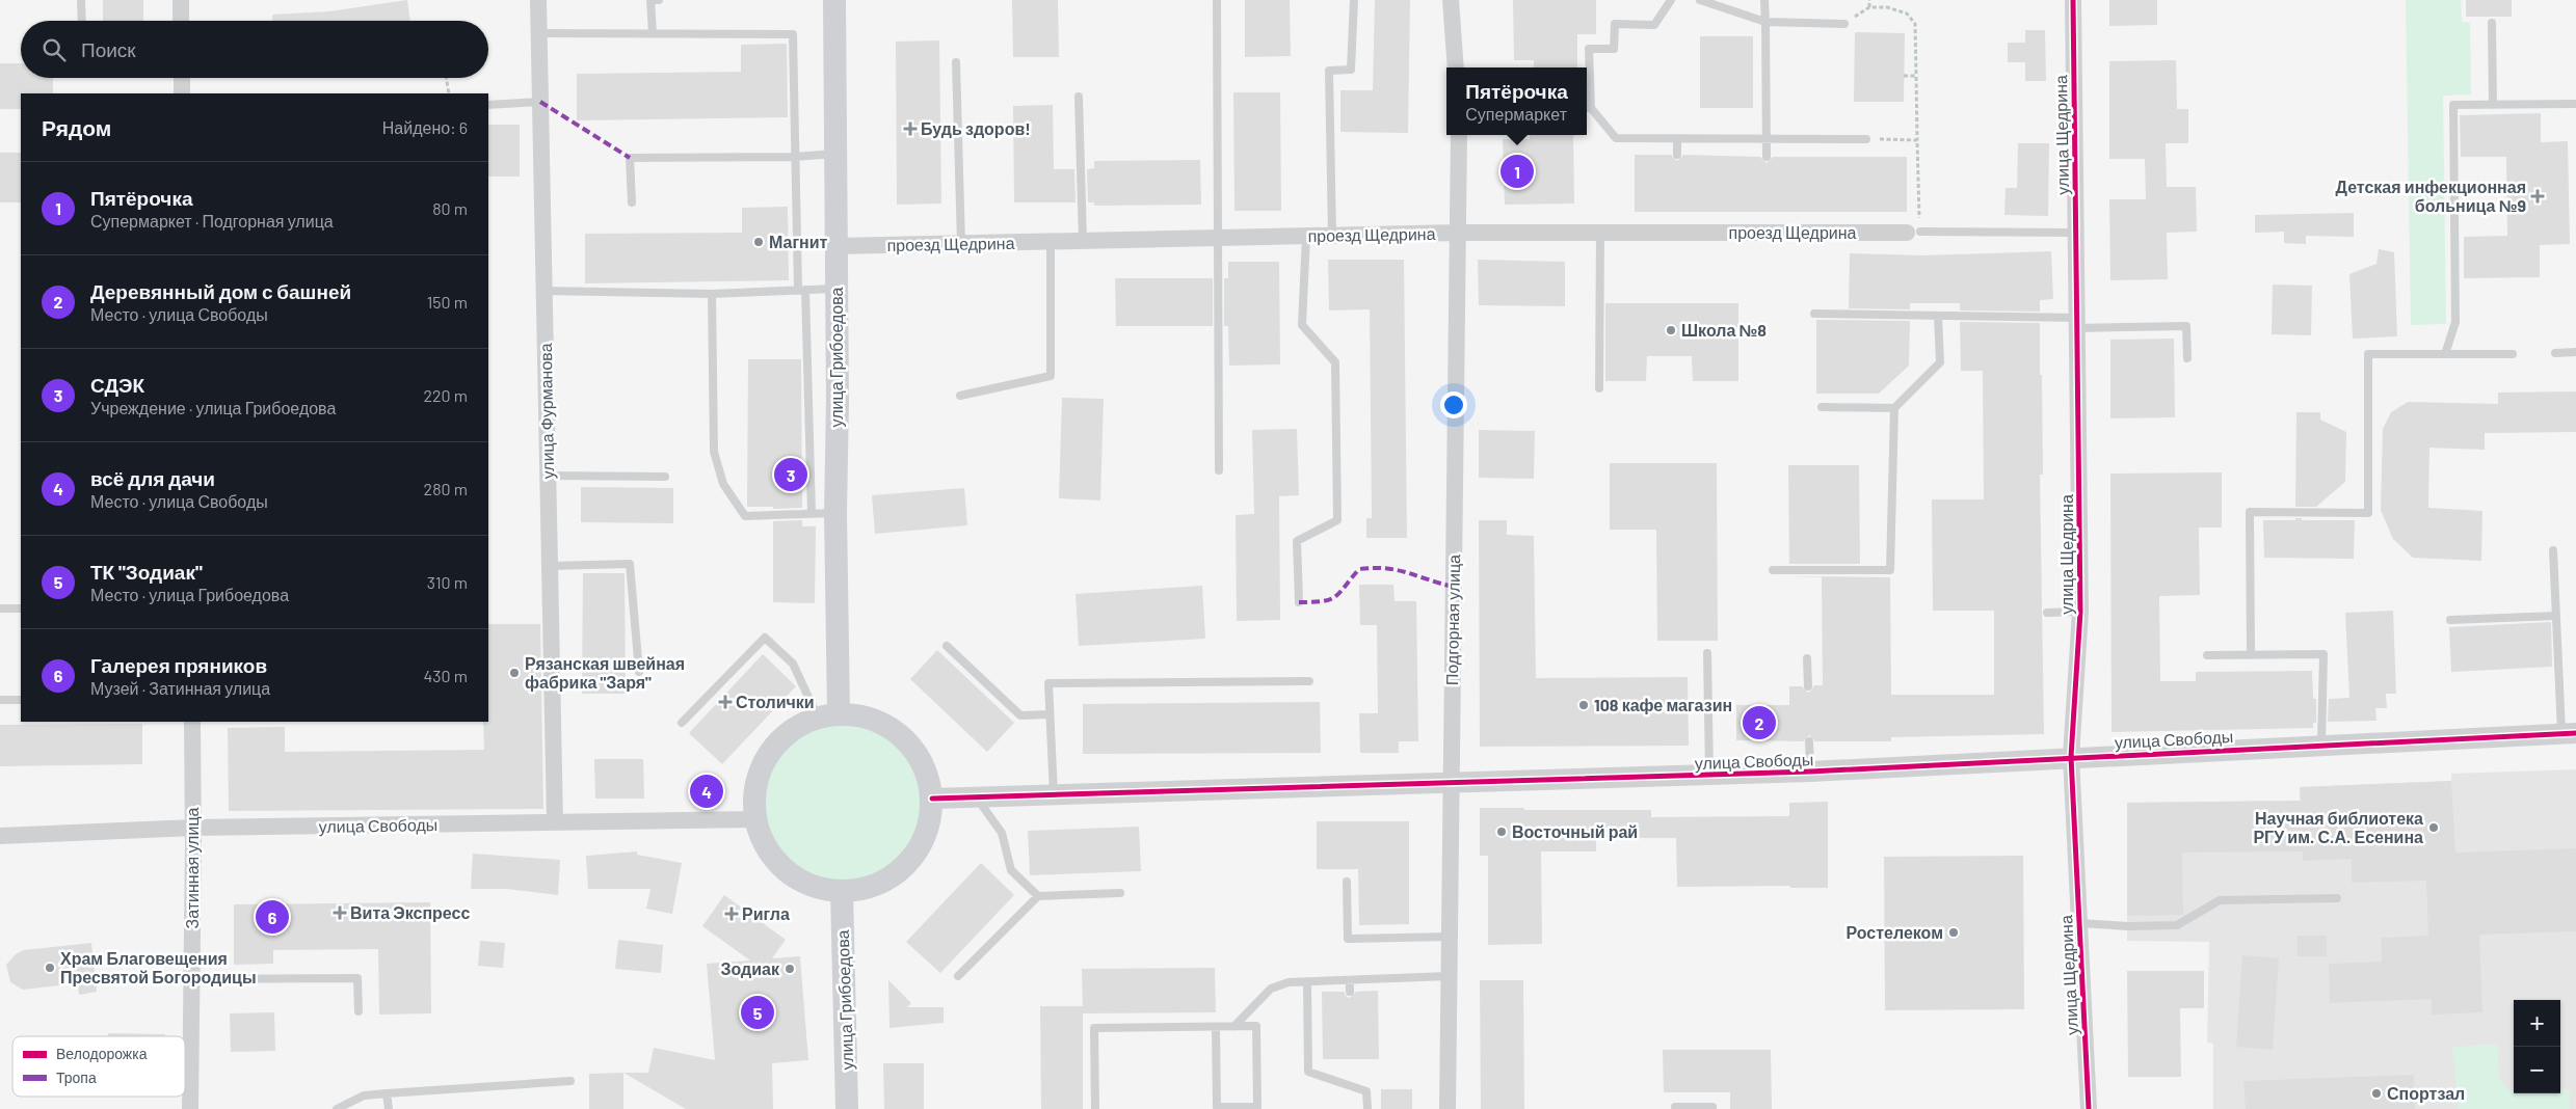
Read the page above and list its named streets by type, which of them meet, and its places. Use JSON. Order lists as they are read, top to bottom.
{
  "streets": {
    "main road": ["улица Грибоедова"],
    "street": [
      "улица Щедрина",
      "проезд Щедрина",
      "улица Фурманова",
      "Подгорная улица",
      "улица Свободы",
      "Затинная улица"
    ]
  },
  "crossings": [
    ["улица Щедрина", "улица Свободы"],
    ["проезд Щедрина", "улица Грибоедова"],
    ["проезд Щедрина", "Подгорная улица"],
    ["улица Грибоедова", "улица Свободы"],
    ["улица Фурманова", "улица Свободы"],
    ["Подгорная улица", "улица Свободы"],
    ["улица Свободы", "Затинная улица"]
  ],
  "places": {
    "health": [
      "Будь здоров!",
      "Детская инфекционная больница №9",
      "Столички",
      "Вита Экспресс",
      "Ригла"
    ],
    "other": [
      "Магнит",
      "Школа №8",
      "Рязанская швейная фабрика \"Заря\"",
      "108 кафе магазин",
      "Научная библиотека РГУ им. С.А. Есенина",
      "Восточный рай",
      "Ростелеком",
      "Храм Благовещения Пресвятой Богородицы",
      "Зодиак",
      "Спортзал"
    ]
  },
  "legend": ["Велодорожка", "Тропа"],
  "page": {
    "search": "Поиск",
    "popup": ["Пятёрочка", "Супермаркет"],
    "heading": ["Рядом", "Найдено: 6"],
    "pins": [
      "1",
      "3",
      "2",
      "4",
      "6",
      "5"
    ],
    "list": [
      {
        "mark": "1",
        "name": "Пятёрочка",
        "note": "Супермаркет · Подгорная улица",
        "value": "80 m"
      },
      {
        "mark": "2",
        "name": "Деревянный дом с башней",
        "note": "Место · улица Свободы",
        "value": "150 m"
      },
      {
        "mark": "3",
        "name": "СДЭК",
        "note": "Учреждение · улица Грибоедова",
        "value": "220 m"
      },
      {
        "mark": "4",
        "name": "всё для дачи",
        "note": "Место · улица Свободы",
        "value": "280 m"
      },
      {
        "mark": "5",
        "name": "ТК \"Зодиак\"",
        "note": "Место · улица Грибоедова",
        "value": "310 m"
      },
      {
        "mark": "6",
        "name": "Галерея пряников",
        "note": "Музей · Затинная улица",
        "value": "430 m"
      }
    ],
    "map_buttons": ["+", "−"]
  }
}
